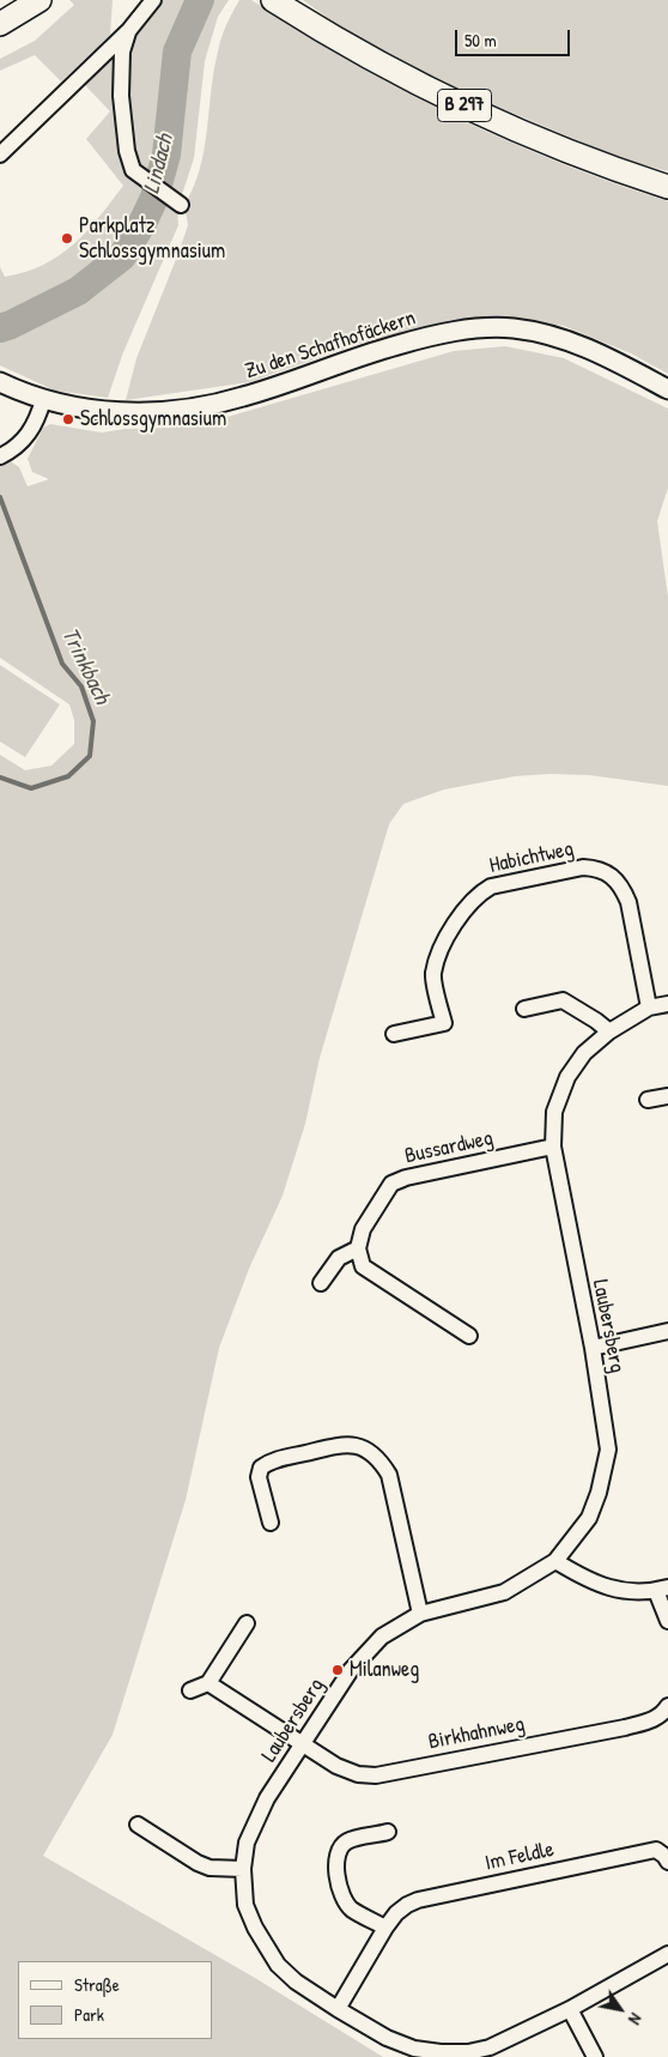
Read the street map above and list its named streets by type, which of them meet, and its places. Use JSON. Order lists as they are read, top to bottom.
{
  "streets": {
    "main road": ["B 297"],
    "street": [
      "Zu den Schafhofäckern",
      "Habichtweg",
      "Bussardweg",
      "Laubersberg",
      "Birkhahnweg",
      "Im Feldle"
    ]
  },
  "crossings": [
    ["Habichtweg", "Laubersberg"],
    ["Bussardweg", "Laubersberg"],
    ["Laubersberg", "Birkhahnweg"],
    ["Laubersberg", "Im Feldle"]
  ],
  "water": ["Lindach", "Trinkbach"],
  "places": ["Parkplatz Schlossgymnasium", "Schlossgymnasium", "Milanweg"],
  "legend": ["Straße", "Park"],
  "scale_bar": "50 m",
  "north": "bottom right"
}
